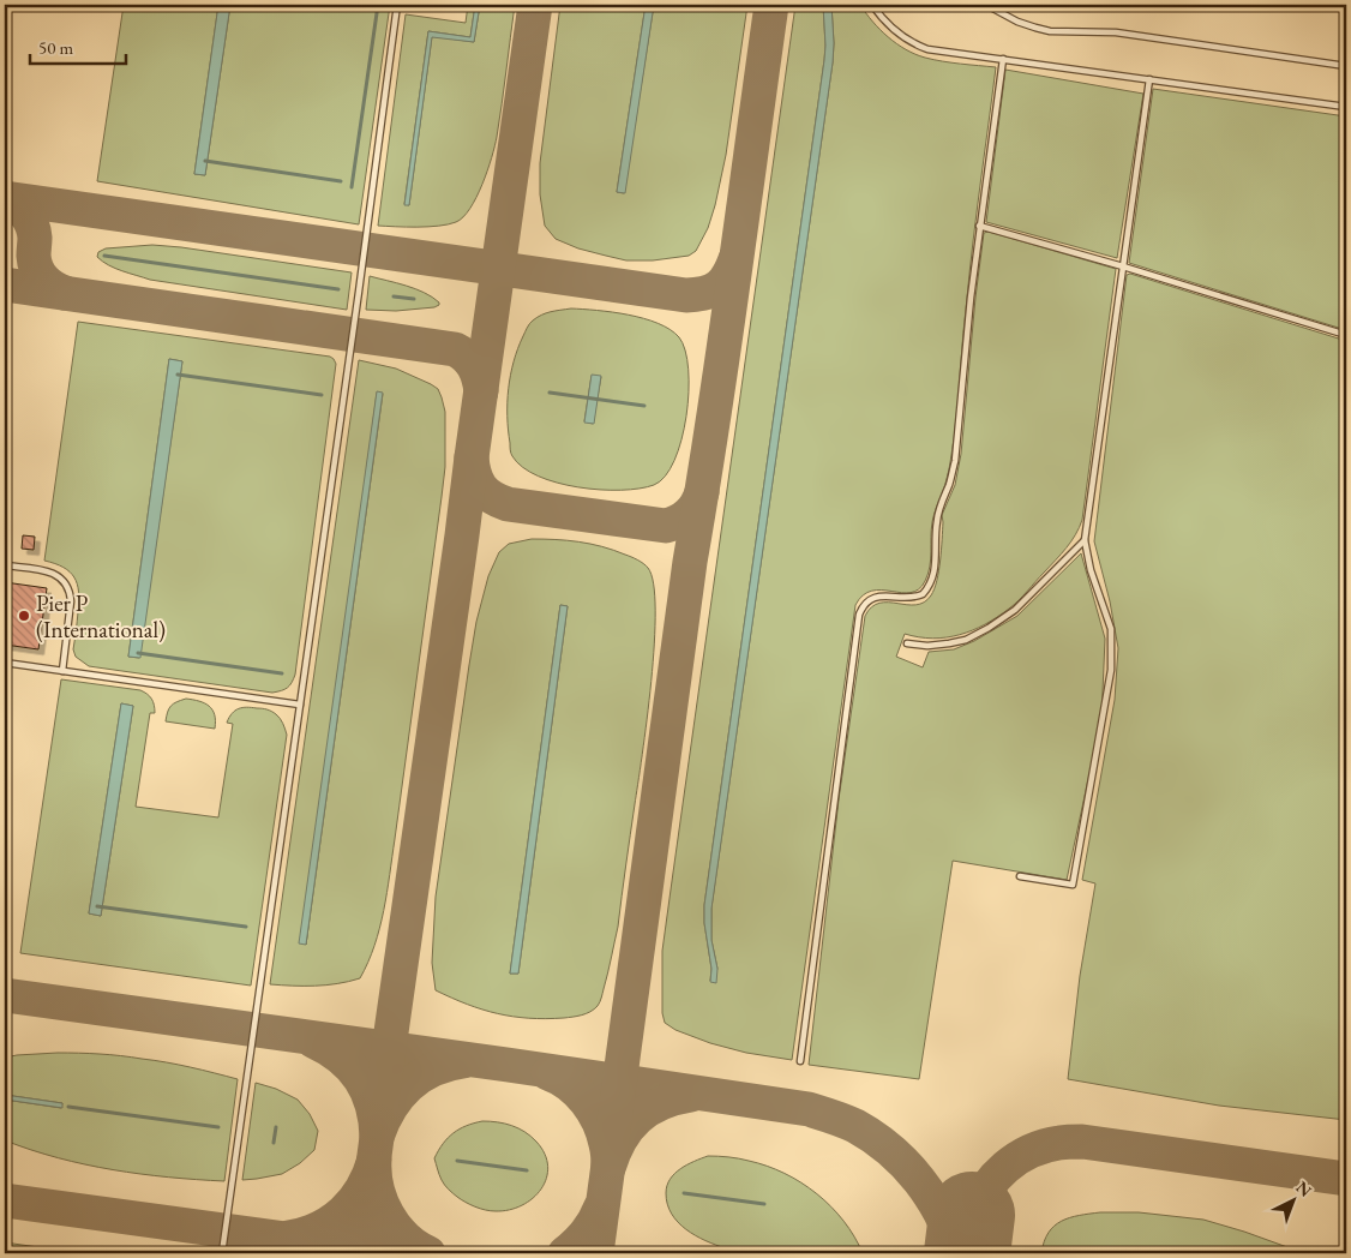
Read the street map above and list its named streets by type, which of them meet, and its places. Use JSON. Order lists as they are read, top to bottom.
{
  "places": ["Pier P (International)"],
  "scale_bar": "50 m",
  "north": "top right"
}
